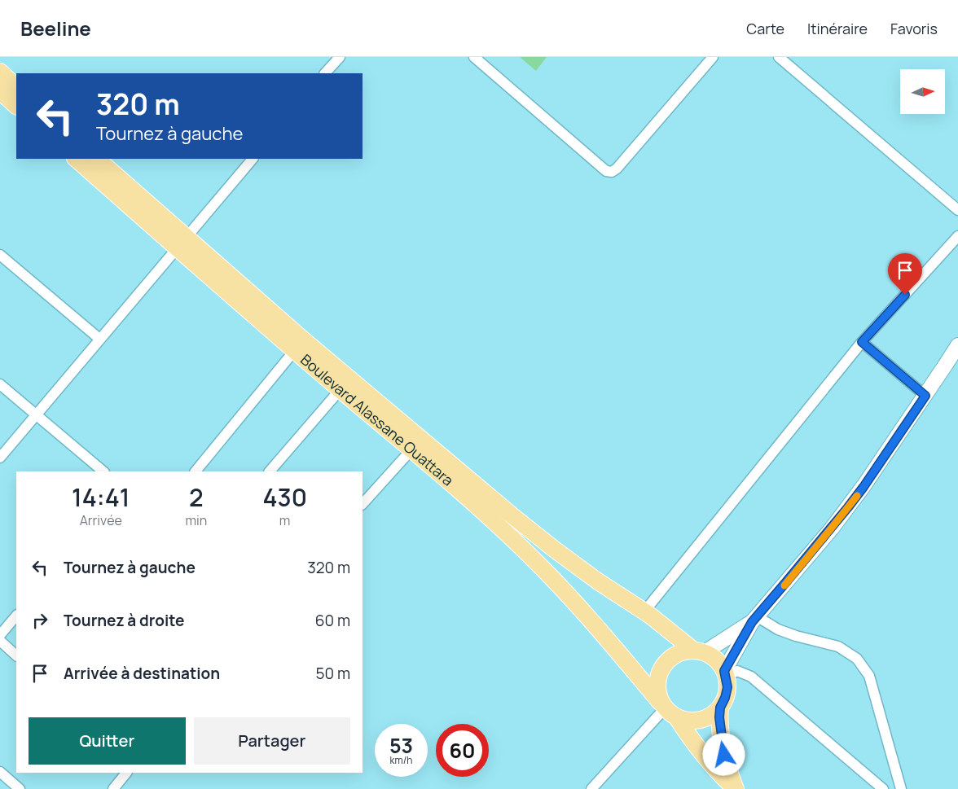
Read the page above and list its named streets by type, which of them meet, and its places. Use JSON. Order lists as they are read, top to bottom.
{
  "streets": {
    "main road": ["Boulevard Alassane Ouattara"]
  },
  "north": "right",
  "page": {
    "header": "Beeline",
    "nav": ["Carte", "Itinéraire", "Favoris"],
    "turn": ["320 m", "Tournez à gauche"],
    "eta": [
      "14:41",
      "Arrivée",
      "2",
      "min",
      "430",
      "m"
    ],
    "list": [
      {
        "name": "Tournez à gauche",
        "value": "320 m"
      },
      {
        "name": "Tournez à droite",
        "value": "60 m"
      },
      {
        "name": "Arrivée à destination",
        "value": "50 m"
      }
    ],
    "buttons": ["Quitter", "Partager"],
    "speed": "53 km/h",
    "limit": "60"
  }
}
